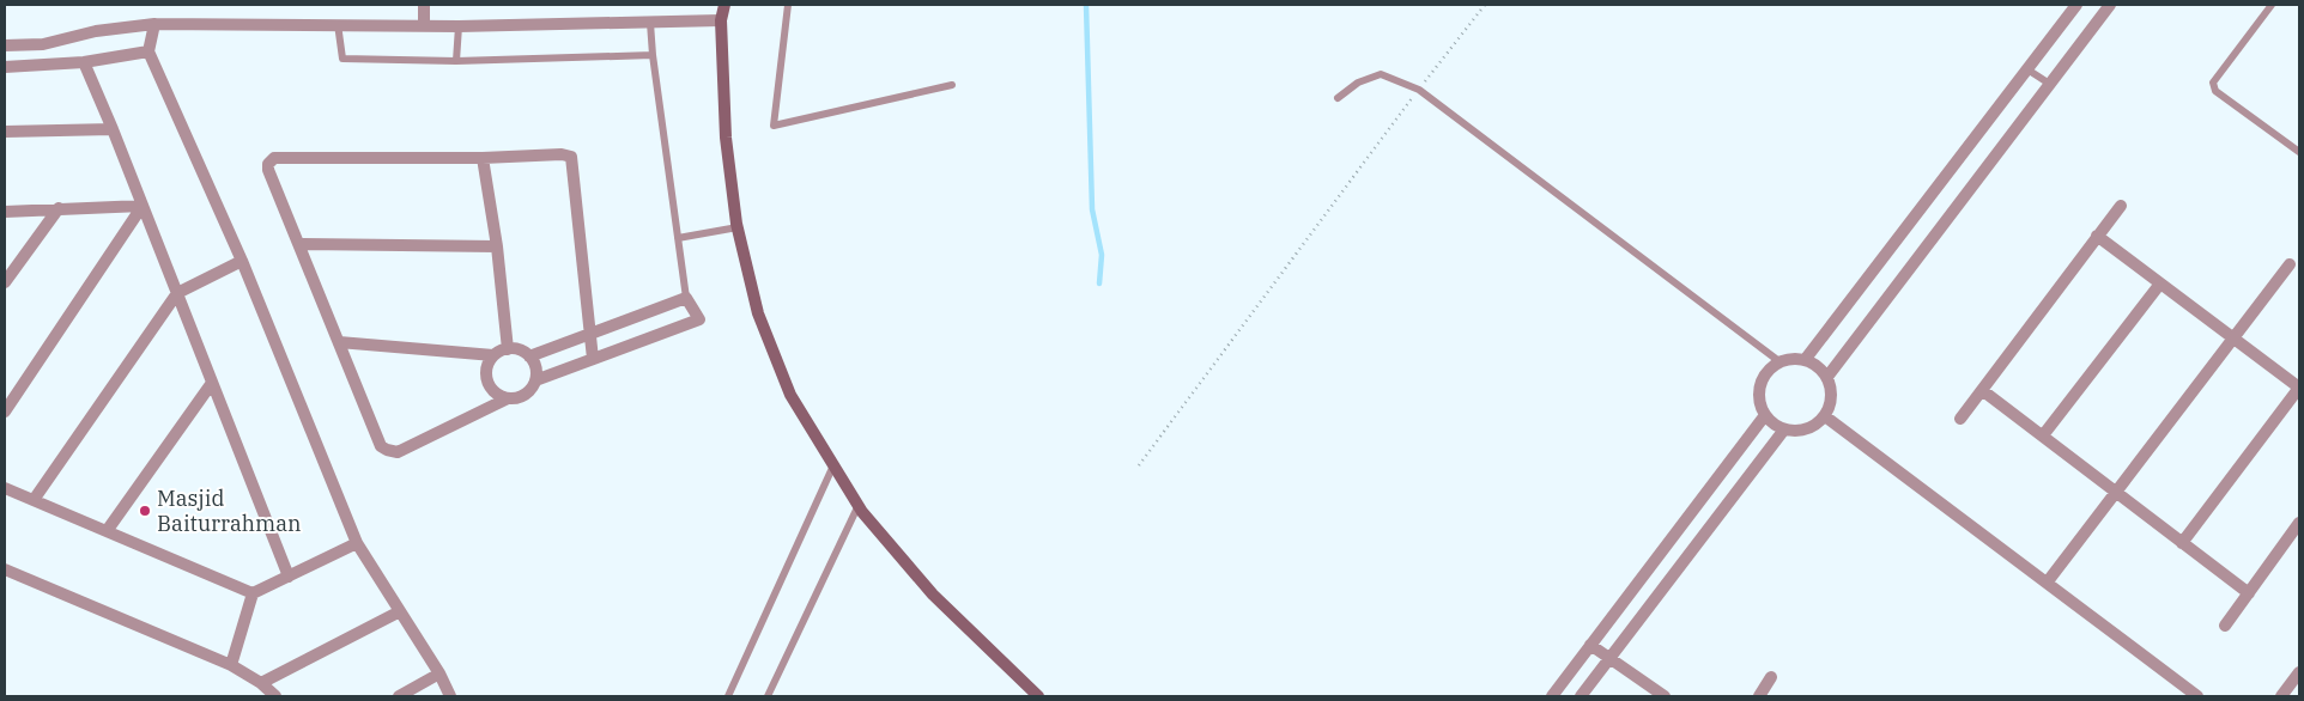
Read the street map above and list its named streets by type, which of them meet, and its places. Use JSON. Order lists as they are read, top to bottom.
{
  "places": ["Masjid Baiturrahman"]
}
